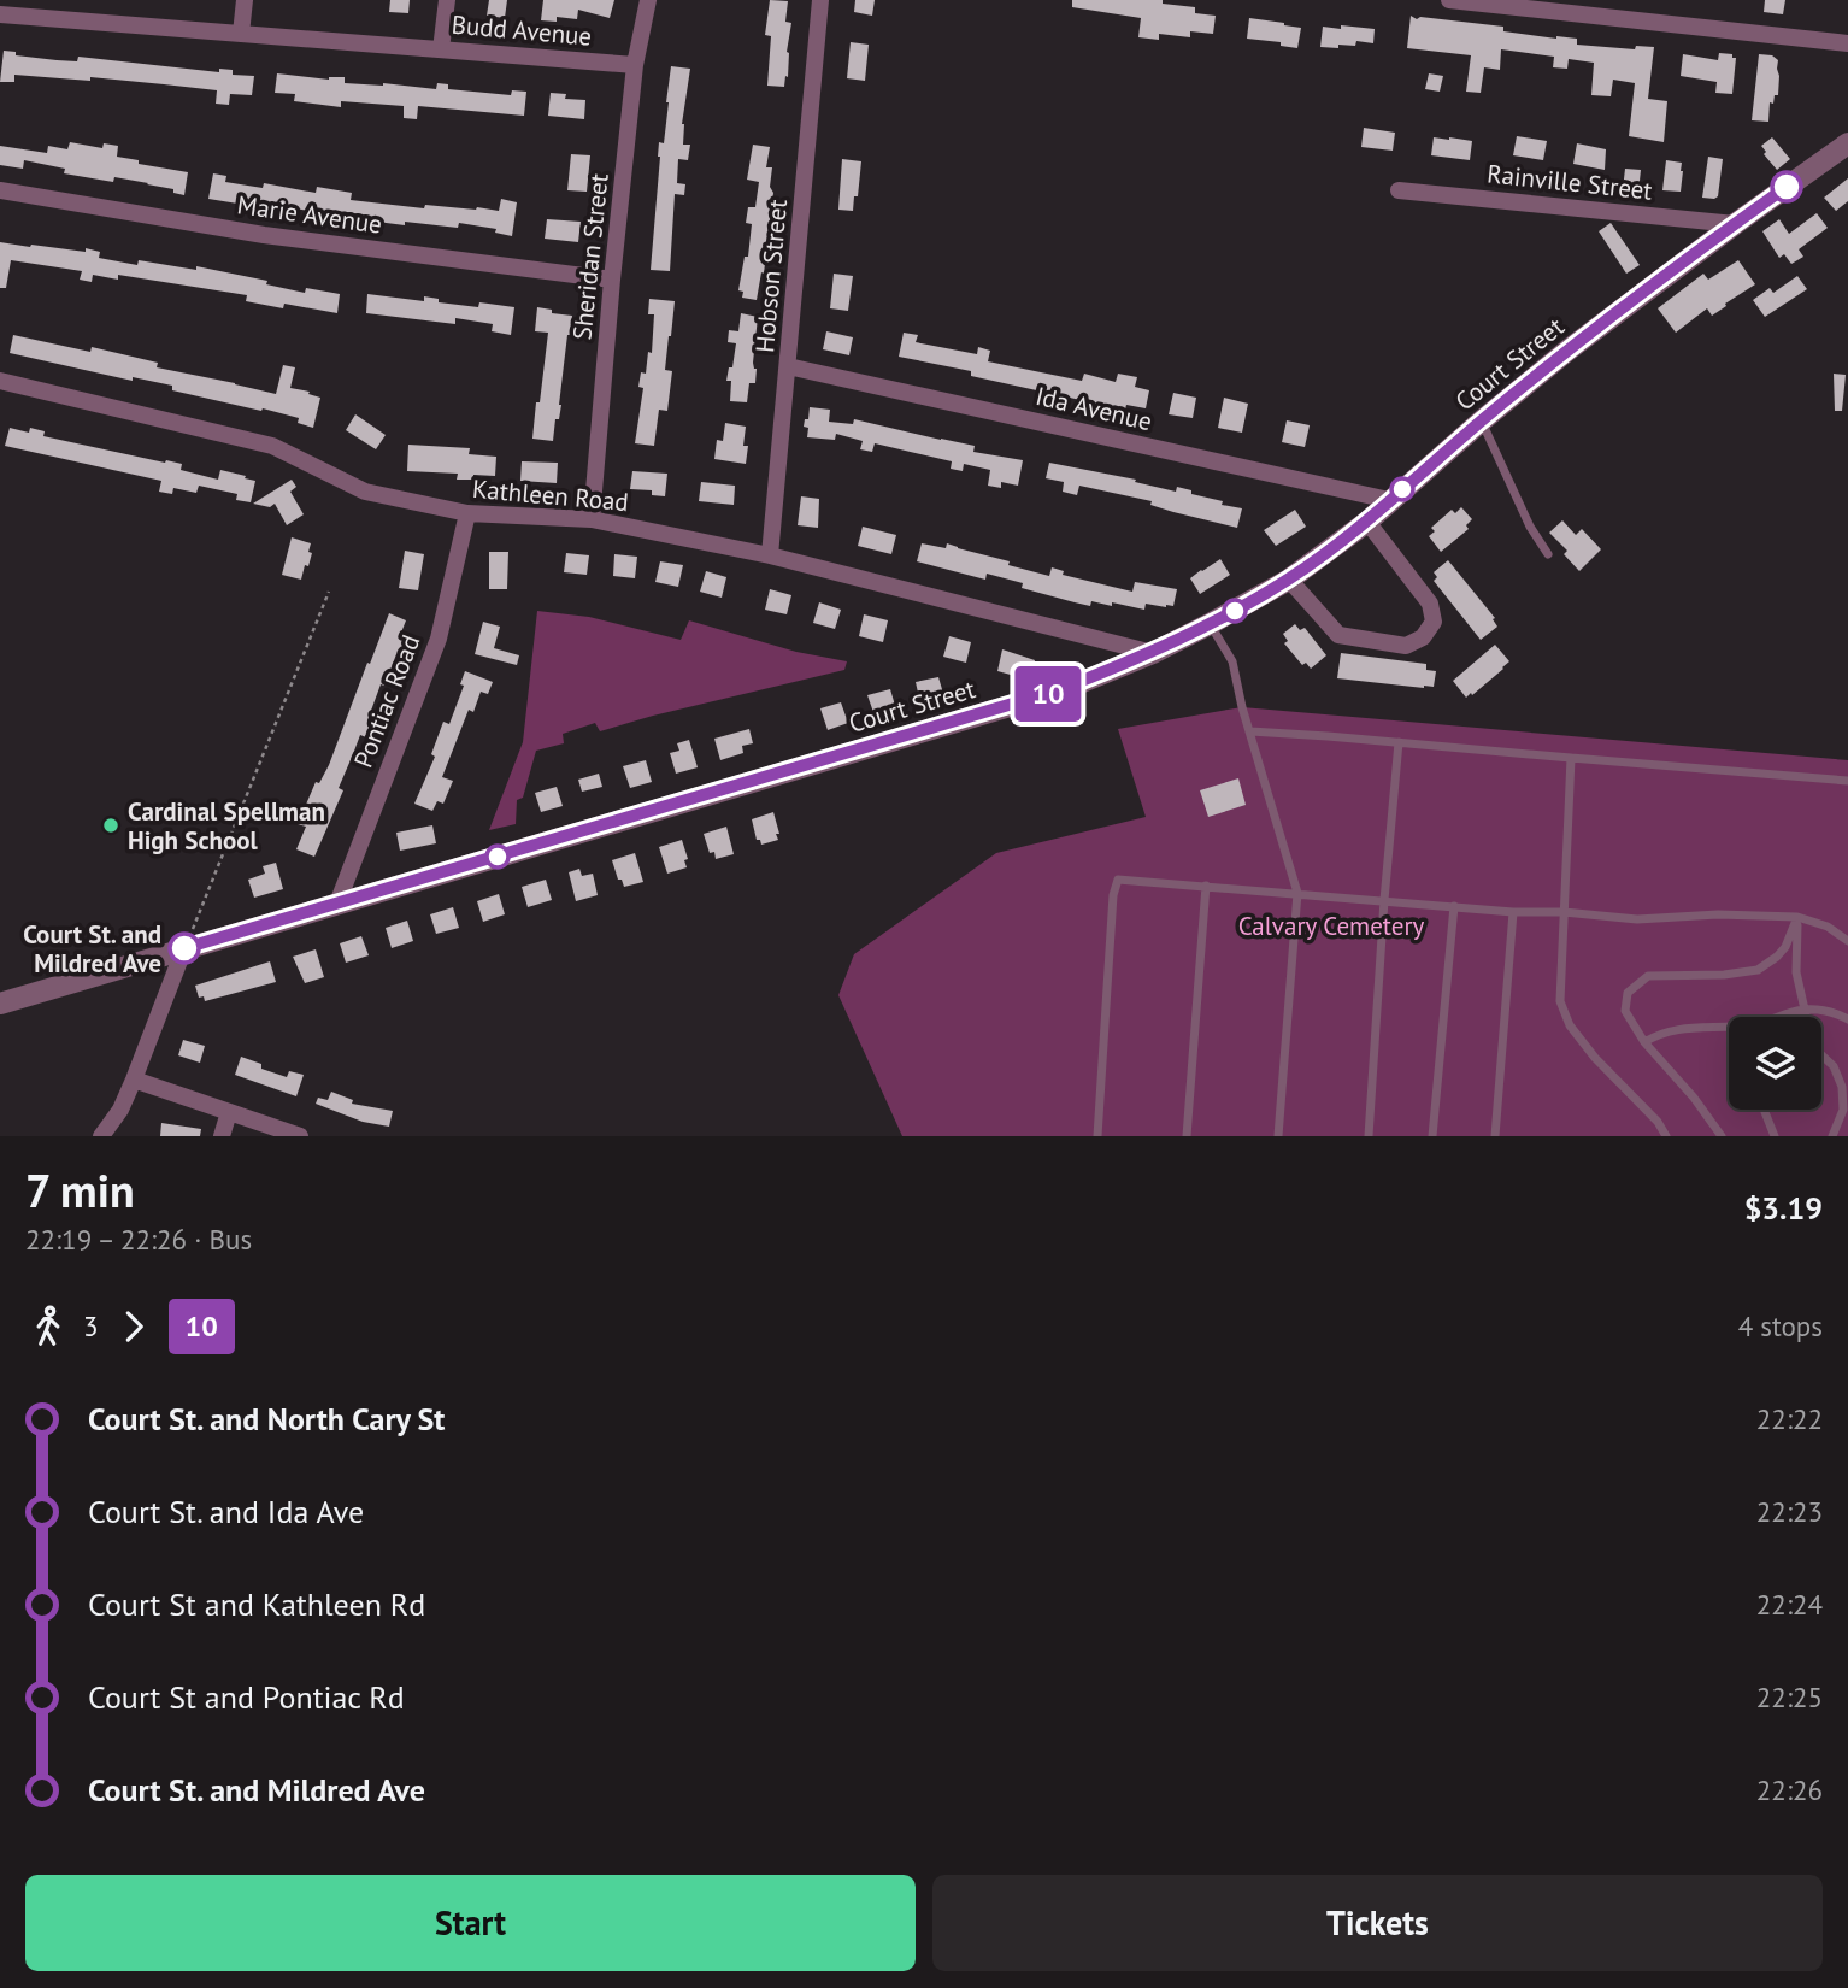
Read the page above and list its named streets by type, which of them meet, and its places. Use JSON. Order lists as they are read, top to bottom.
{
  "streets": {
    "street": [
      "Budd Avenue",
      "Rainville Street",
      "Marie Avenue",
      "Sheridan Street",
      "Hobson Street",
      "Court Street",
      "Ida Avenue",
      "Kathleen Road",
      "Pontiac Road"
    ]
  },
  "crossings": [
    ["Budd Avenue", "Sheridan Street"],
    ["Rainville Street", "Court Street"],
    ["Marie Avenue", "Sheridan Street"],
    ["Sheridan Street", "Kathleen Road"],
    ["Hobson Street", "Ida Avenue"],
    ["Hobson Street", "Kathleen Road"],
    ["Court Street", "Ida Avenue"],
    ["Court Street", "Kathleen Road"],
    ["Court Street", "Pontiac Road"],
    ["Kathleen Road", "Pontiac Road"]
  ],
  "parks": ["Calvary Cemetery"],
  "places": ["Cardinal Spellman High School", "Court St. and Mildred Ave"],
  "lines": ["bus line 10"],
  "page": {
    "on_map": "10",
    "heading": ["7 min", "22:19 – 22:26 · Bus", "$3.19"],
    "legs": ["3", "10", "4 stops"],
    "list": [
      {
        "name": "Court St. and North Cary St",
        "value": "22:22"
      },
      {
        "name": "Court St. and Ida Ave",
        "value": "22:23"
      },
      {
        "name": "Court St and Kathleen Rd",
        "value": "22:24"
      },
      {
        "name": "Court St and Pontiac Rd",
        "value": "22:25"
      },
      {
        "name": "Court St. and Mildred Ave",
        "value": "22:26"
      }
    ],
    "buttons": ["Start", "Tickets"]
  }
}
